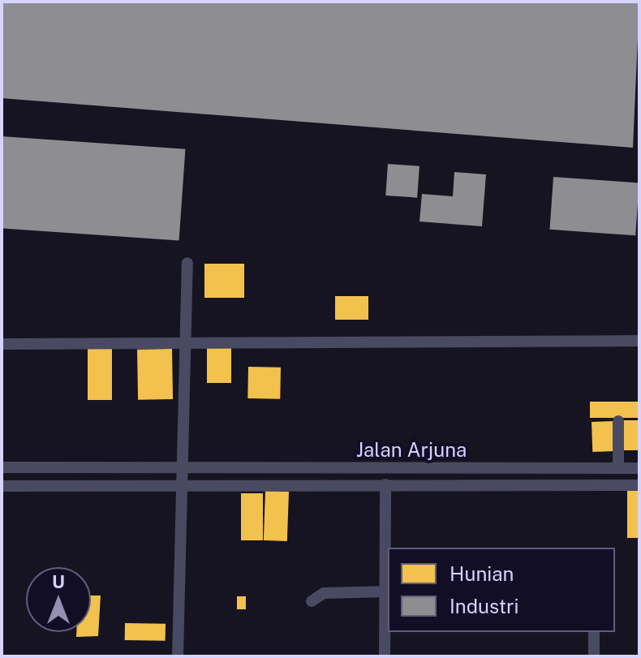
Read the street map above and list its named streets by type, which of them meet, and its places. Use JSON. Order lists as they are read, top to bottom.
{
  "streets": {
    "street": ["Jalan Arjuna"]
  },
  "legend": ["Hunian", "Industri"],
  "north": "top"
}
